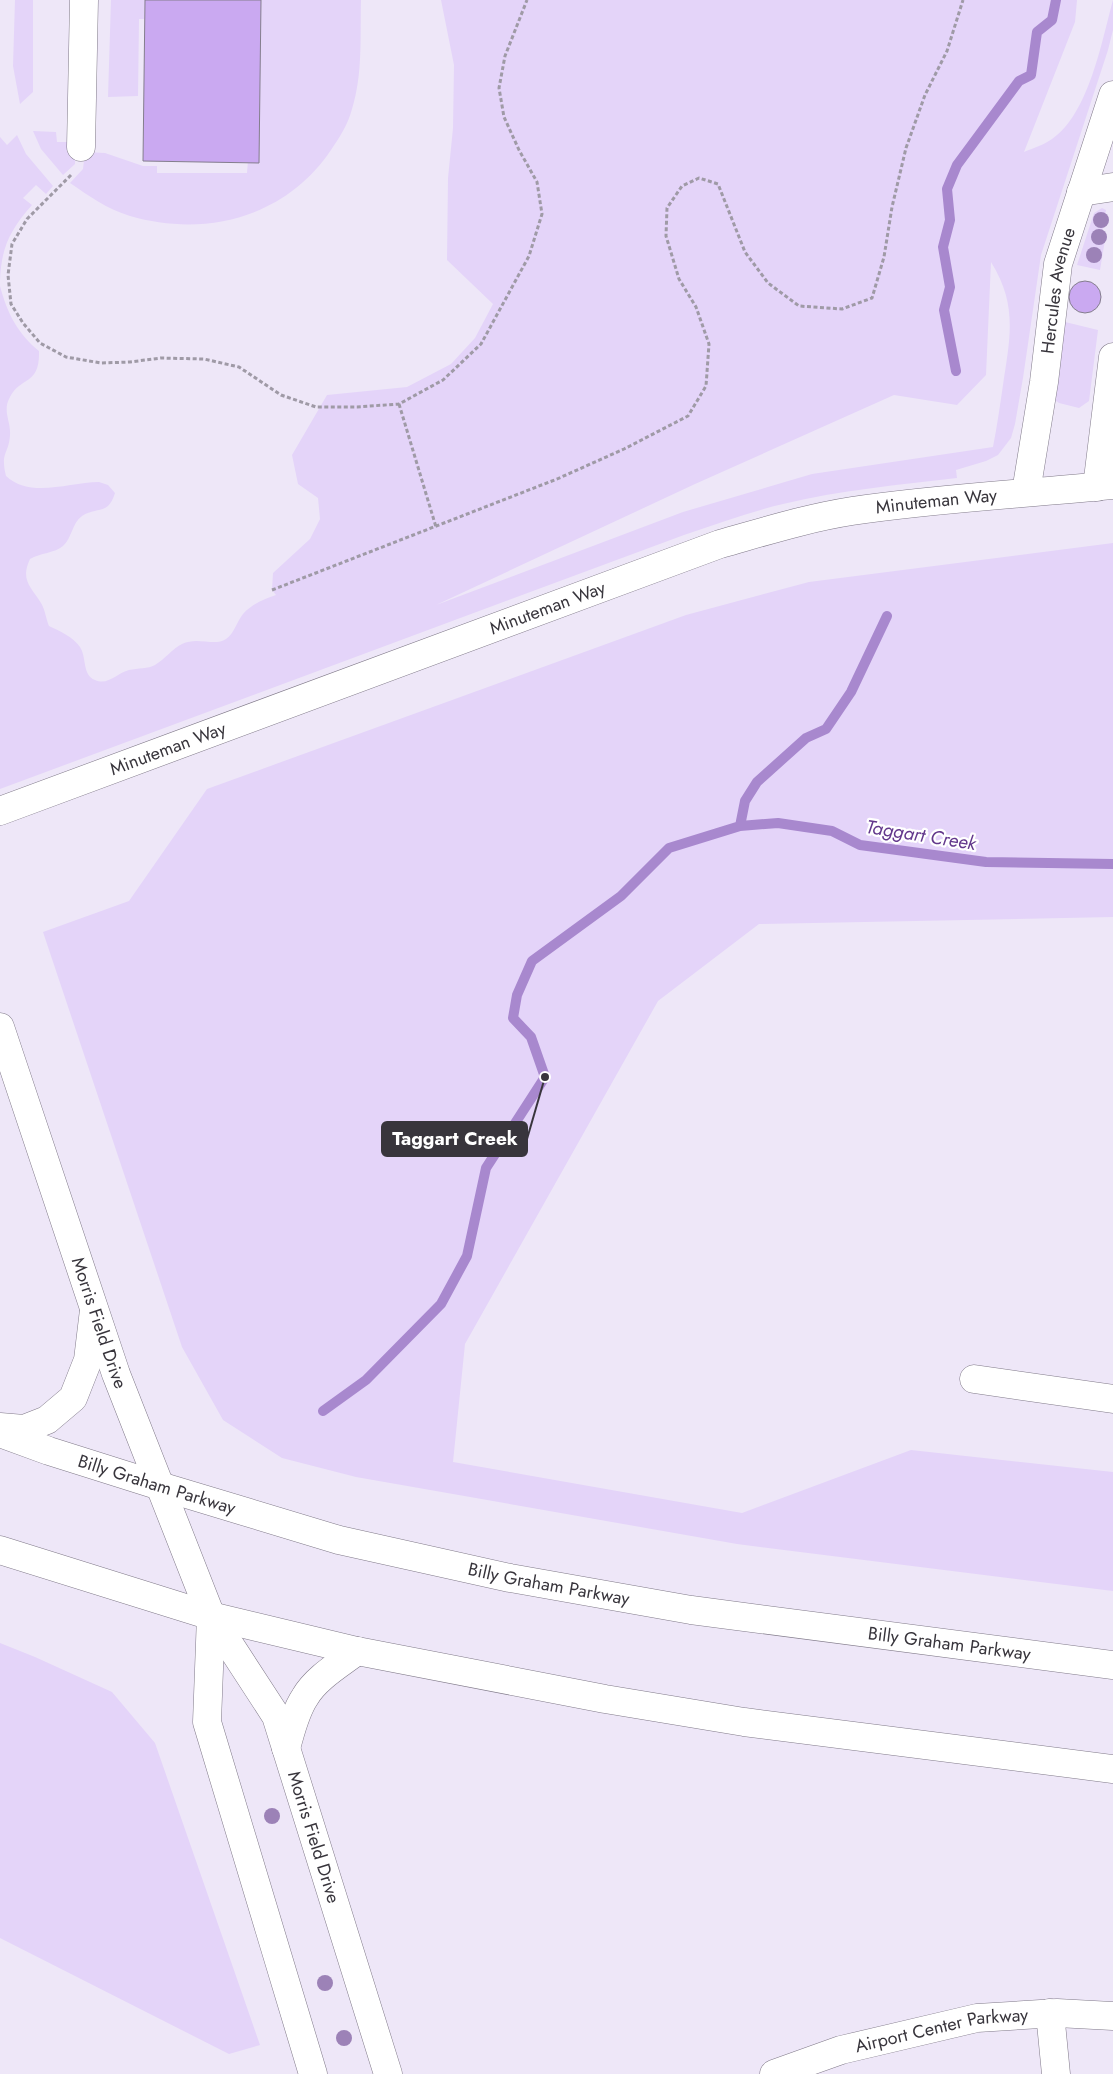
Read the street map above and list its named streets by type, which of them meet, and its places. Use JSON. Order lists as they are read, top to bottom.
{
  "streets": {
    "main road": [
      "Hercules Avenue",
      "Minuteman Way",
      "Morris Field Drive",
      "Billy Graham Parkway",
      "Airport Center Parkway"
    ]
  },
  "crossings": [
    ["Hercules Avenue", "Minuteman Way"],
    ["Morris Field Drive", "Billy Graham Parkway"]
  ],
  "water": ["Taggart Creek"],
  "places": ["Taggart Creek"]
}
